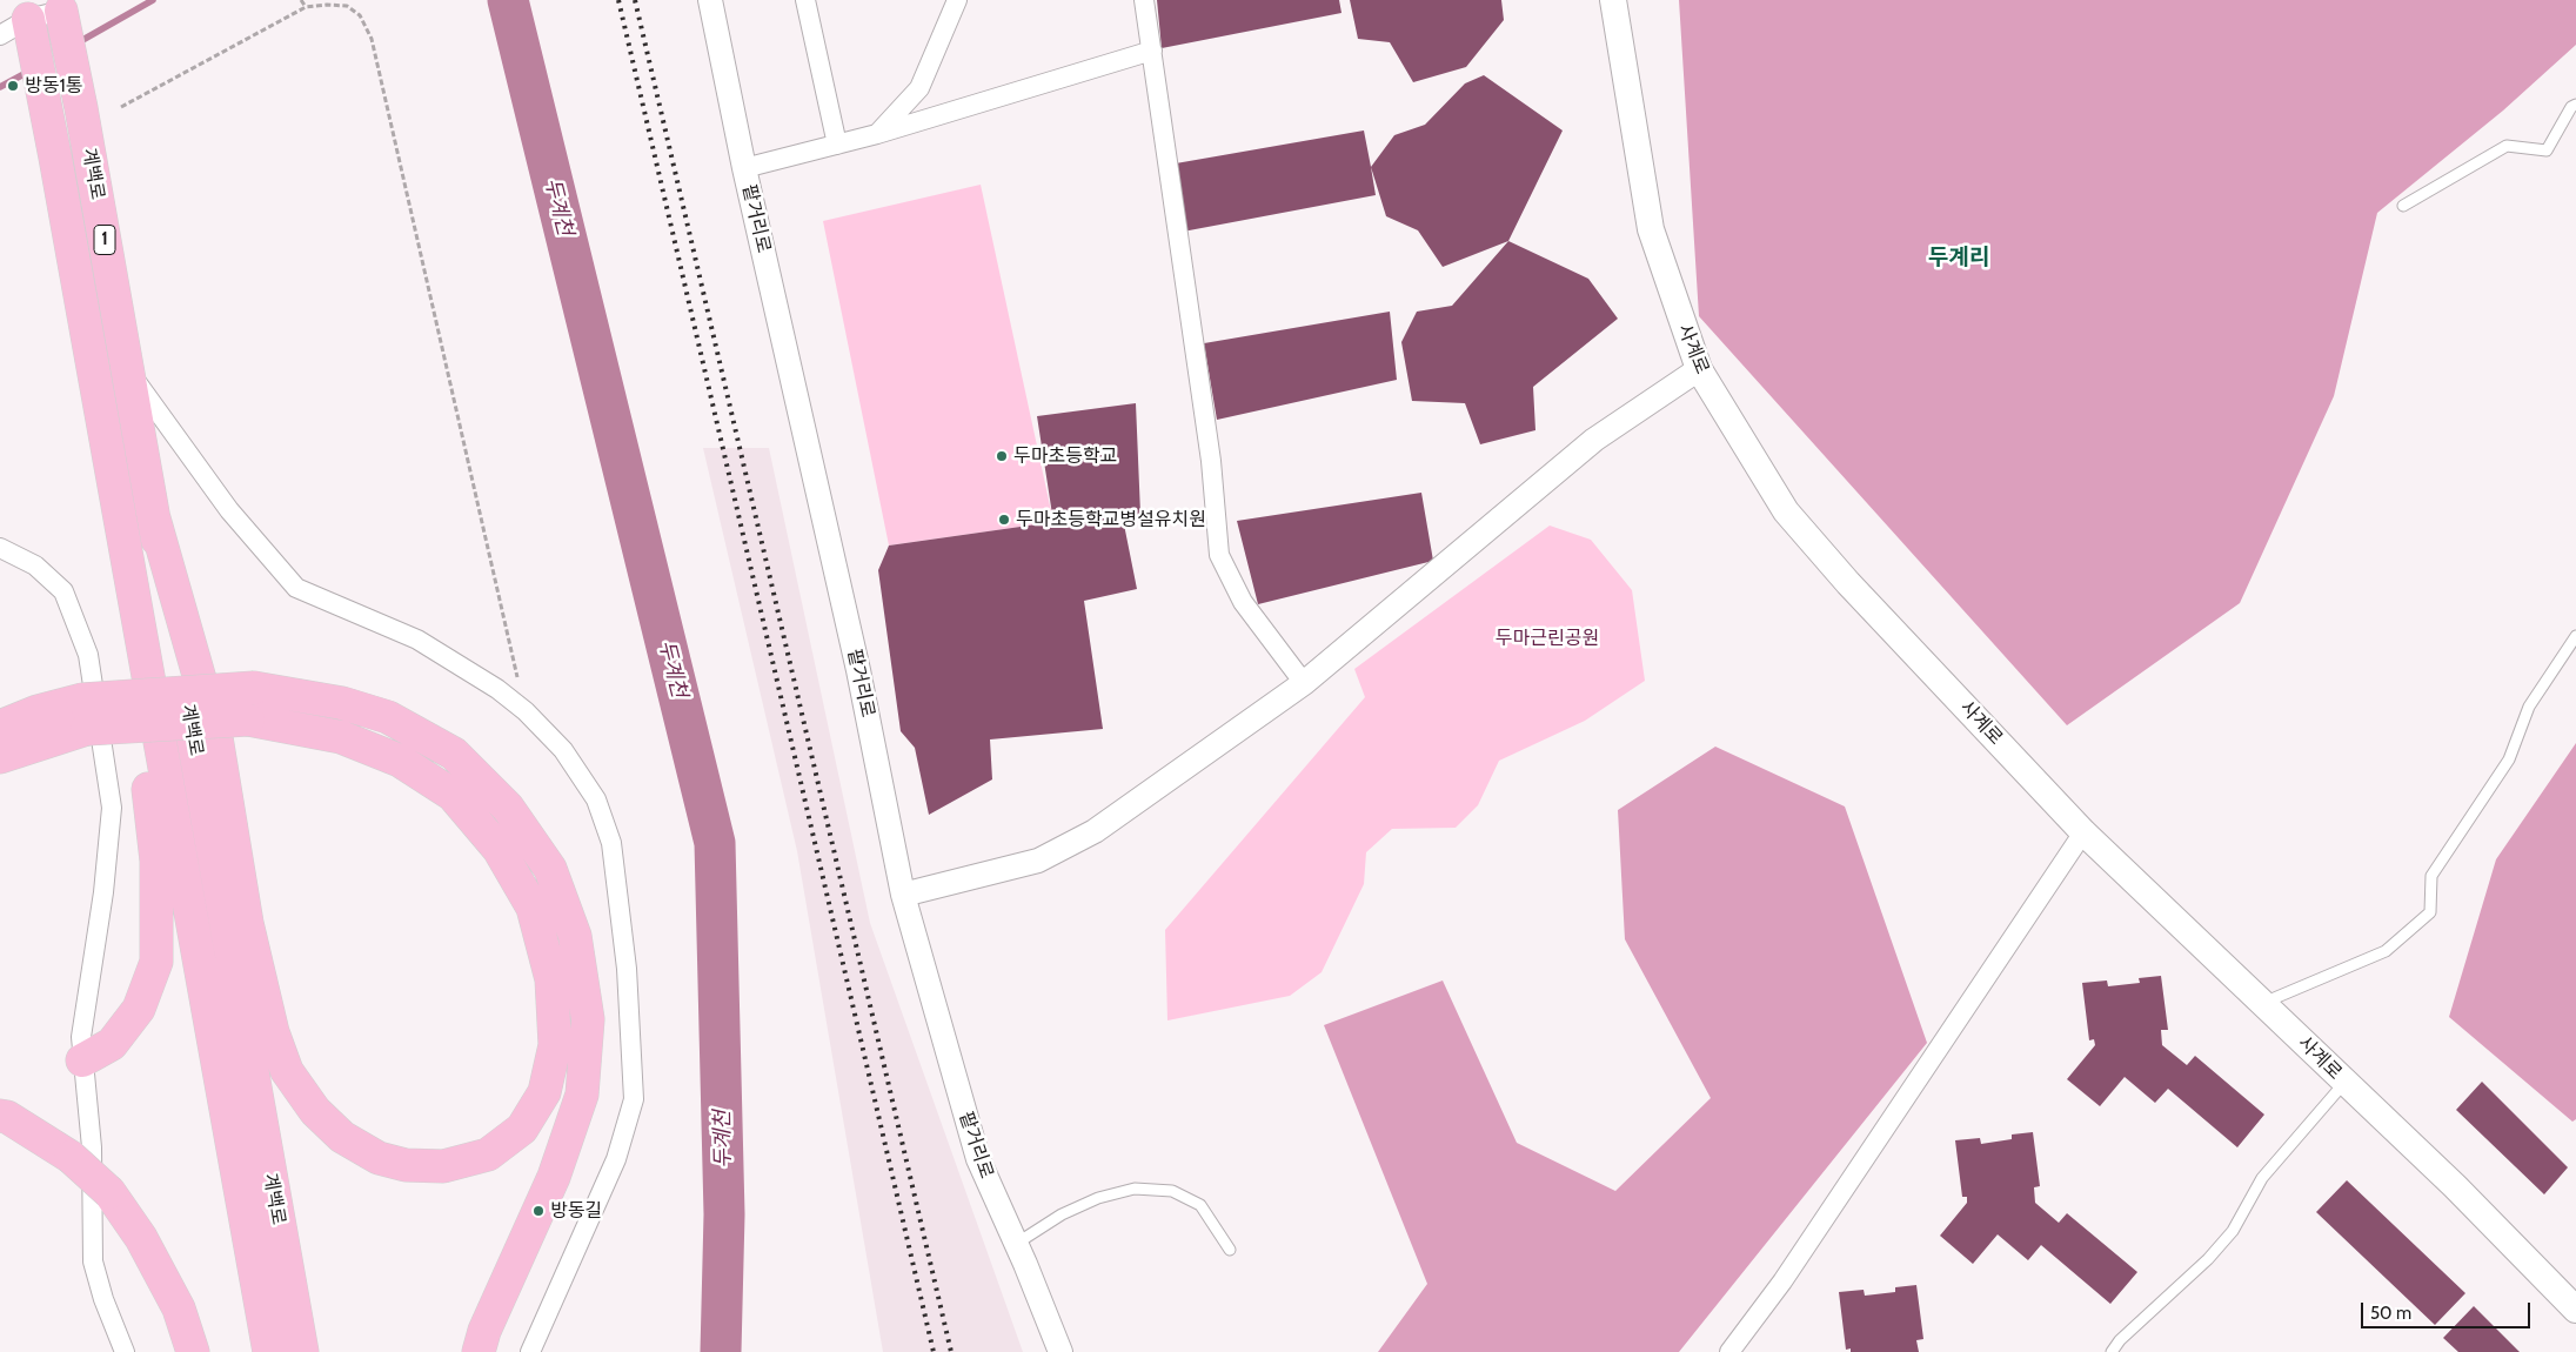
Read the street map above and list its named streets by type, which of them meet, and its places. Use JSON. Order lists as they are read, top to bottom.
{
  "streets": {
    "highway": ["계백로", "1"],
    "main road": ["사계로"],
    "street": ["팥거리로"]
  },
  "districts": ["두계리"],
  "water": ["두계천"],
  "parks": ["두마근린공원"],
  "places": [
    "방동1통",
    "두마초등학교",
    "두마초등학교병설유치원",
    "방동길"
  ],
  "scale_bar": "50 m"
}
